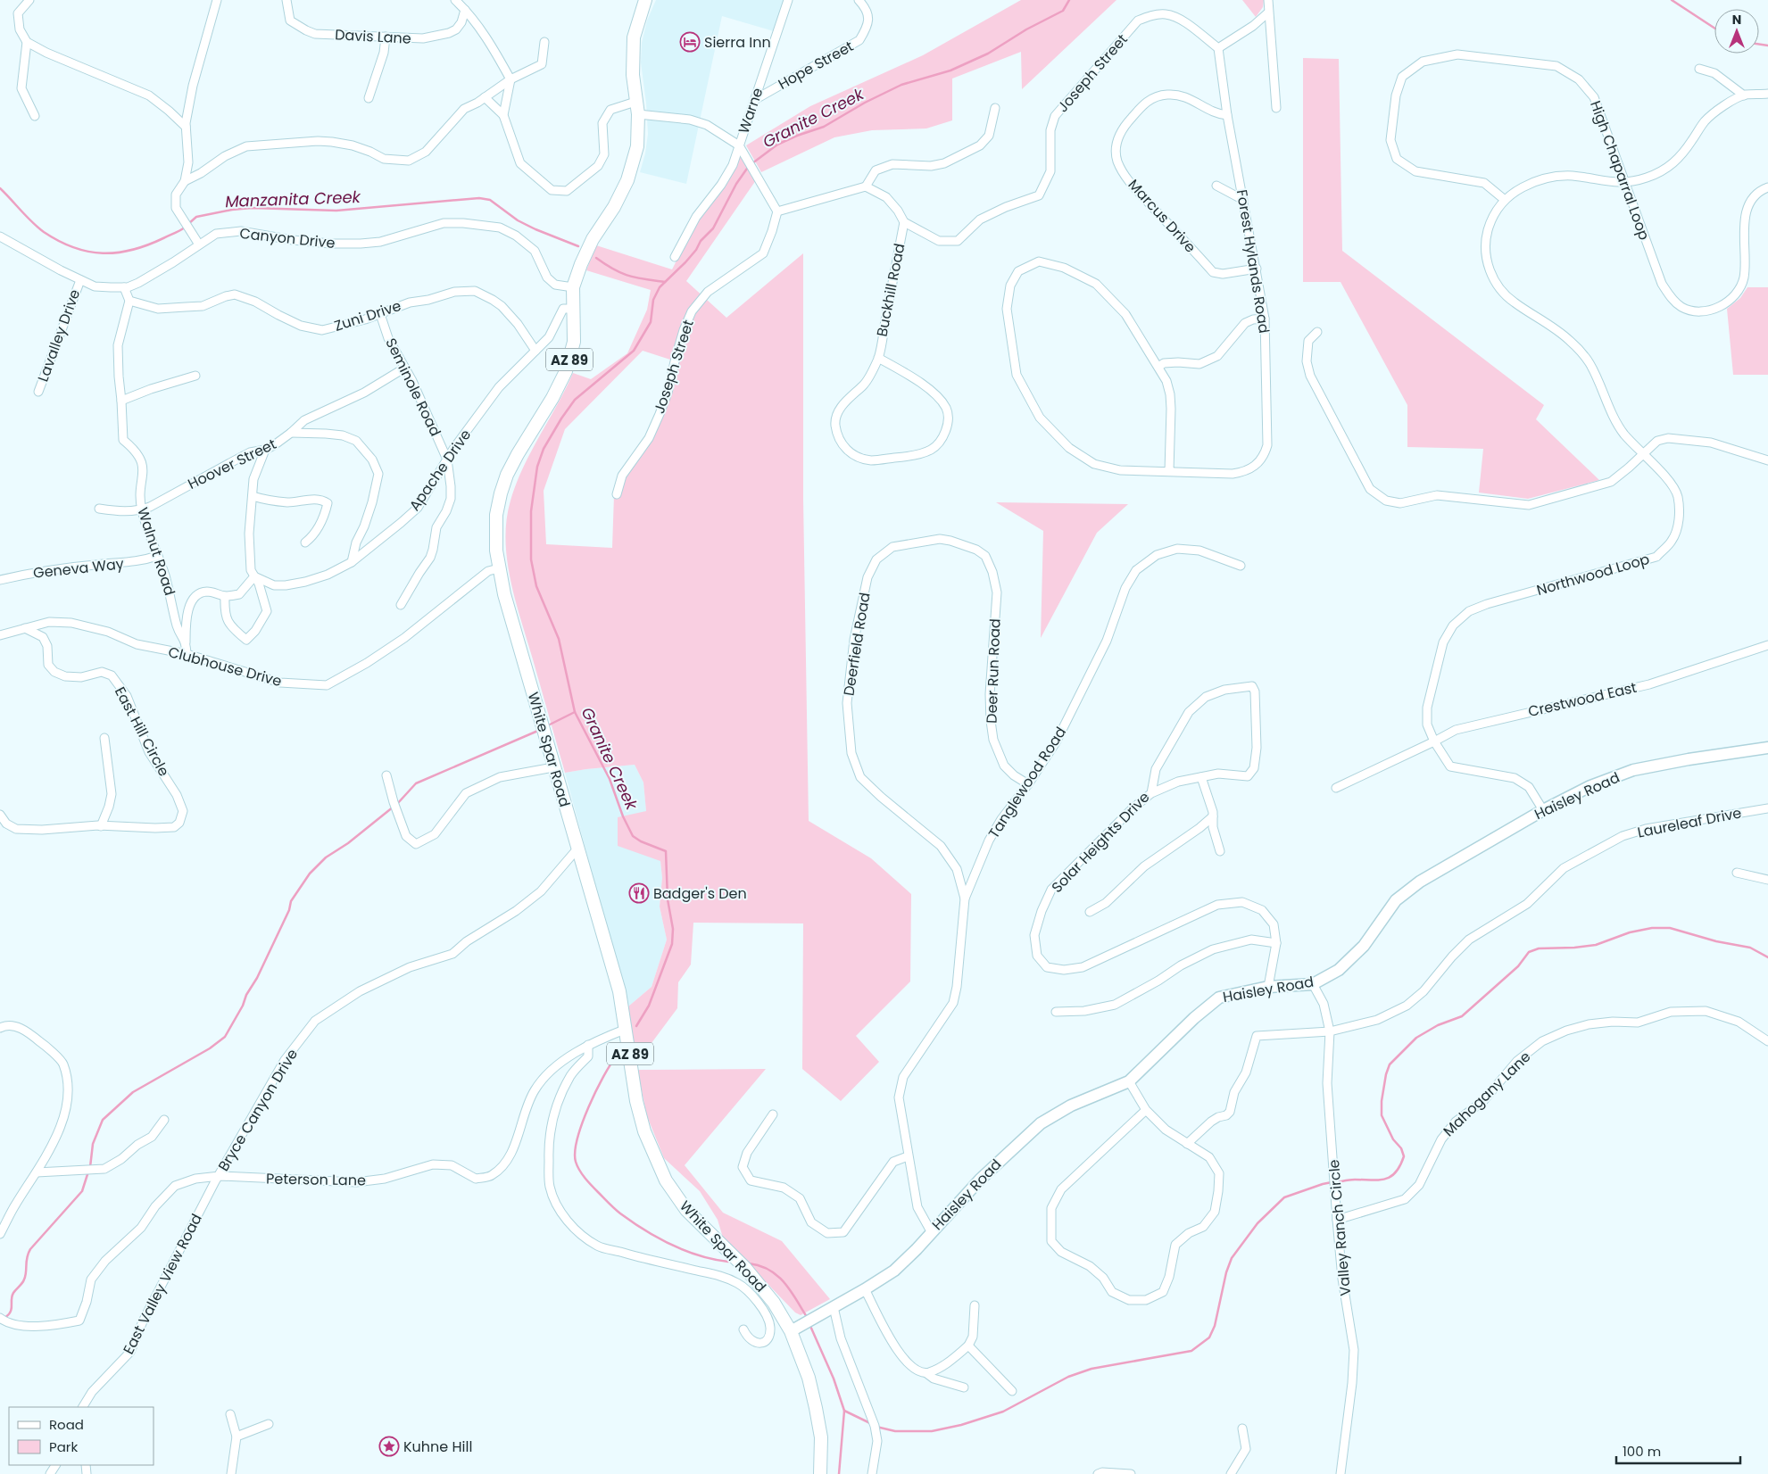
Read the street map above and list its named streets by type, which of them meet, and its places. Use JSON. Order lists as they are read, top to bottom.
{
  "streets": {
    "main road": ["AZ 89", "White Spar Road"],
    "street": [
      "Davis Lane",
      "Hope Street",
      "Joseph Street",
      "Warne",
      "High Chaparral Loop",
      "Marcus Drive",
      "Canyon Drive",
      "Forest Hylands Road",
      "Buckhill Road",
      "Zuni Drive",
      "Lavalley Drive",
      "Seminole Road",
      "Hoover Street",
      "Apache Drive",
      "Walnut Road",
      "Geneva Way",
      "Northwood Loop",
      "Deerfield Road",
      "Clubhouse Drive",
      "Deer Run Road",
      "Crestwood East",
      "East Hill Circle",
      "Tanglewood Road",
      "Haisley Road",
      "Laureleaf Drive",
      "Solar Heights Drive",
      "Mahogany Lane",
      "Bryce Canyon Drive",
      "Peterson Lane",
      "Valley Ranch Circle",
      "East Valley View Road"
    ]
  },
  "crossings": [
    ["Hope Street", "Warne"],
    ["Joseph Street", "Forest Hylands Road"],
    ["Joseph Street", "Buckhill Road"],
    ["High Chaparral Loop", "Northwood Loop"],
    ["Marcus Drive", "Forest Hylands Road"],
    ["Canyon Drive", "Lavalley Drive"],
    ["Canyon Drive", "White Spar Road"],
    ["Zuni Drive", "Seminole Road"],
    ["Zuni Drive", "Apache Drive"],
    ["Zuni Drive", "Walnut Road"],
    ["Seminole Road", "Hoover Street"],
    ["Seminole Road", "Apache Drive"],
    ["Hoover Street", "Apache Drive"],
    ["Hoover Street", "Walnut Road"],
    ["Apache Drive", "White Spar Road"],
    ["Walnut Road", "Geneva Way"],
    ["Walnut Road", "Clubhouse Drive"],
    ["Northwood Loop", "Crestwood East"],
    ["Northwood Loop", "Haisley Road"],
    ["Deerfield Road", "Deer Run Road"],
    ["Deerfield Road", "Tanglewood Road"],
    ["Clubhouse Drive", "East Hill Circle"],
    ["Clubhouse Drive", "White Spar Road"],
    ["Deer Run Road", "Tanglewood Road"],
    ["White Spar Road", "Haisley Road"],
    ["White Spar Road", "Bryce Canyon Drive"],
    ["White Spar Road", "Peterson Lane"],
    ["Tanglewood Road", "Haisley Road"],
    ["Haisley Road", "Solar Heights Drive"],
    ["Haisley Road", "Valley Ranch Circle"],
    ["Laureleaf Drive", "Valley Ranch Circle"],
    ["Mahogany Lane", "Valley Ranch Circle"],
    ["Bryce Canyon Drive", "Peterson Lane"],
    ["Bryce Canyon Drive", "East Valley View Road"],
    ["Peterson Lane", "East Valley View Road"]
  ],
  "water": ["Granite Creek", "Manzanita Creek"],
  "places": {
    "hotel": ["Sierra Inn"],
    "restaurant": ["Badger's Den"],
    "place": ["Kuhne Hill"]
  },
  "legend": ["Road", "Park"],
  "scale_bar": "100 m",
  "north": "top"
}
